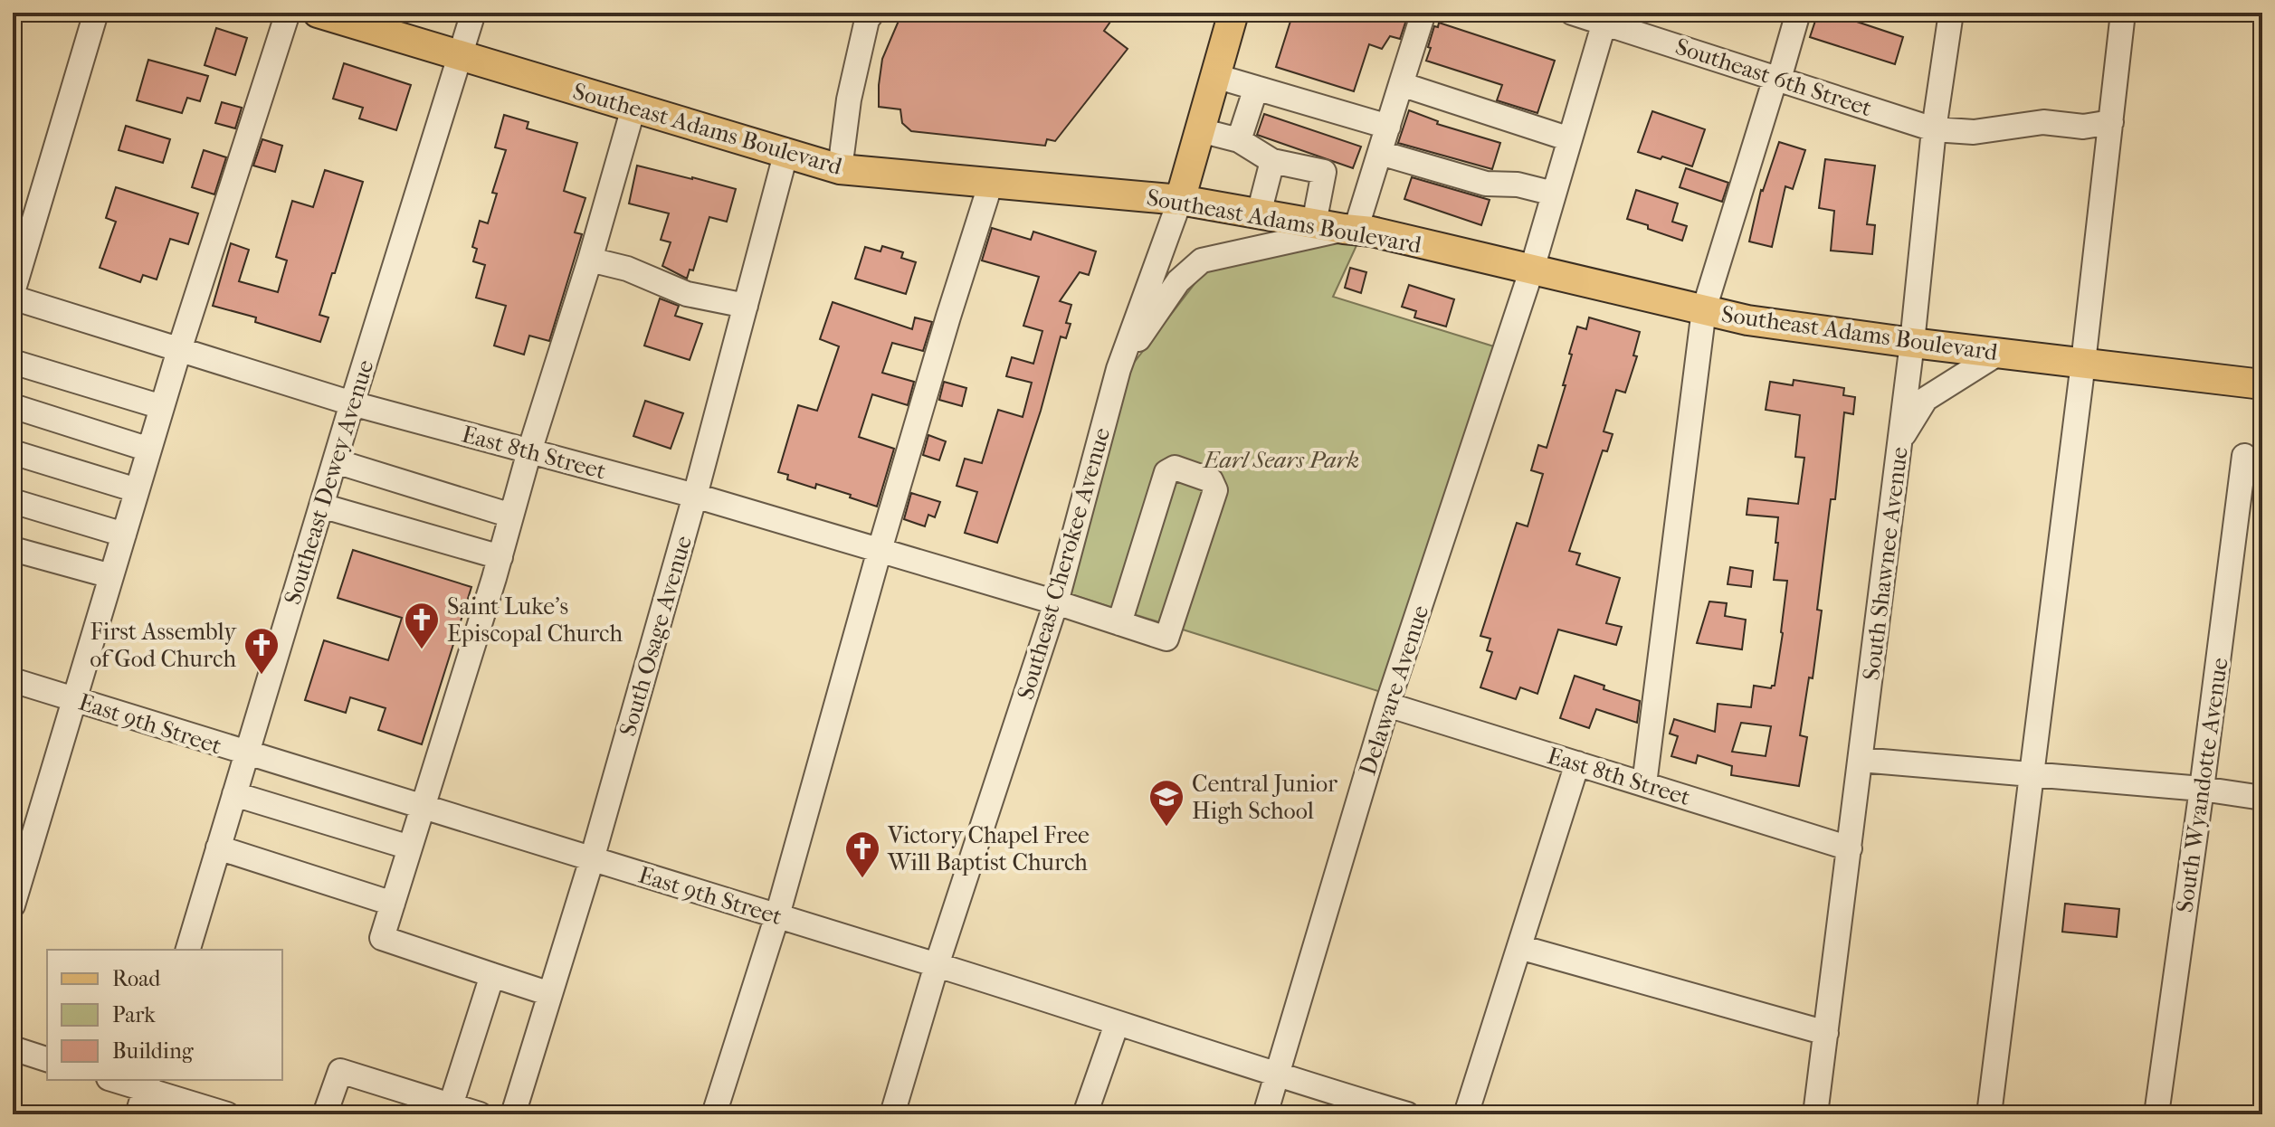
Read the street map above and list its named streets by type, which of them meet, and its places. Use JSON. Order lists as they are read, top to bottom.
{
  "streets": {
    "main road": ["Southeast Adams Boulevard", "Southeast Cherokee Avenue"],
    "street": [
      "Southeast 6th Street",
      "East 8th Street",
      "Southeast Dewey Avenue",
      "South Shawnee Avenue",
      "South Osage Avenue",
      "Delaware Avenue",
      "East 9th Street",
      "South Wyandotte Avenue"
    ]
  },
  "crossings": [
    ["Southeast 6th Street", "South Shawnee Avenue"],
    ["Southeast 6th Street", "Delaware Avenue"],
    ["Southeast Adams Boulevard", "Southeast Dewey Avenue"],
    ["Southeast Adams Boulevard", "Southeast Cherokee Avenue"],
    ["Southeast Adams Boulevard", "South Shawnee Avenue"],
    ["Southeast Adams Boulevard", "South Osage Avenue"],
    ["Southeast Adams Boulevard", "Delaware Avenue"],
    ["East 8th Street", "Southeast Dewey Avenue"],
    ["East 8th Street", "Southeast Cherokee Avenue"],
    ["East 8th Street", "South Shawnee Avenue"],
    ["East 8th Street", "South Osage Avenue"],
    ["East 8th Street", "Delaware Avenue"],
    ["Southeast Dewey Avenue", "East 9th Street"],
    ["Southeast Cherokee Avenue", "East 9th Street"],
    ["South Osage Avenue", "East 9th Street"],
    ["Delaware Avenue", "East 9th Street"]
  ],
  "parks": ["Earl Sears Park"],
  "places": {
    "church": ["Saint Luke's Episcopal Church", "First Assembly of God Church", "Victory Chapel Free Will Baptist Church"],
    "school or university": ["Central Junior High School"]
  },
  "legend": ["Road", "Park", "Building"]
}
